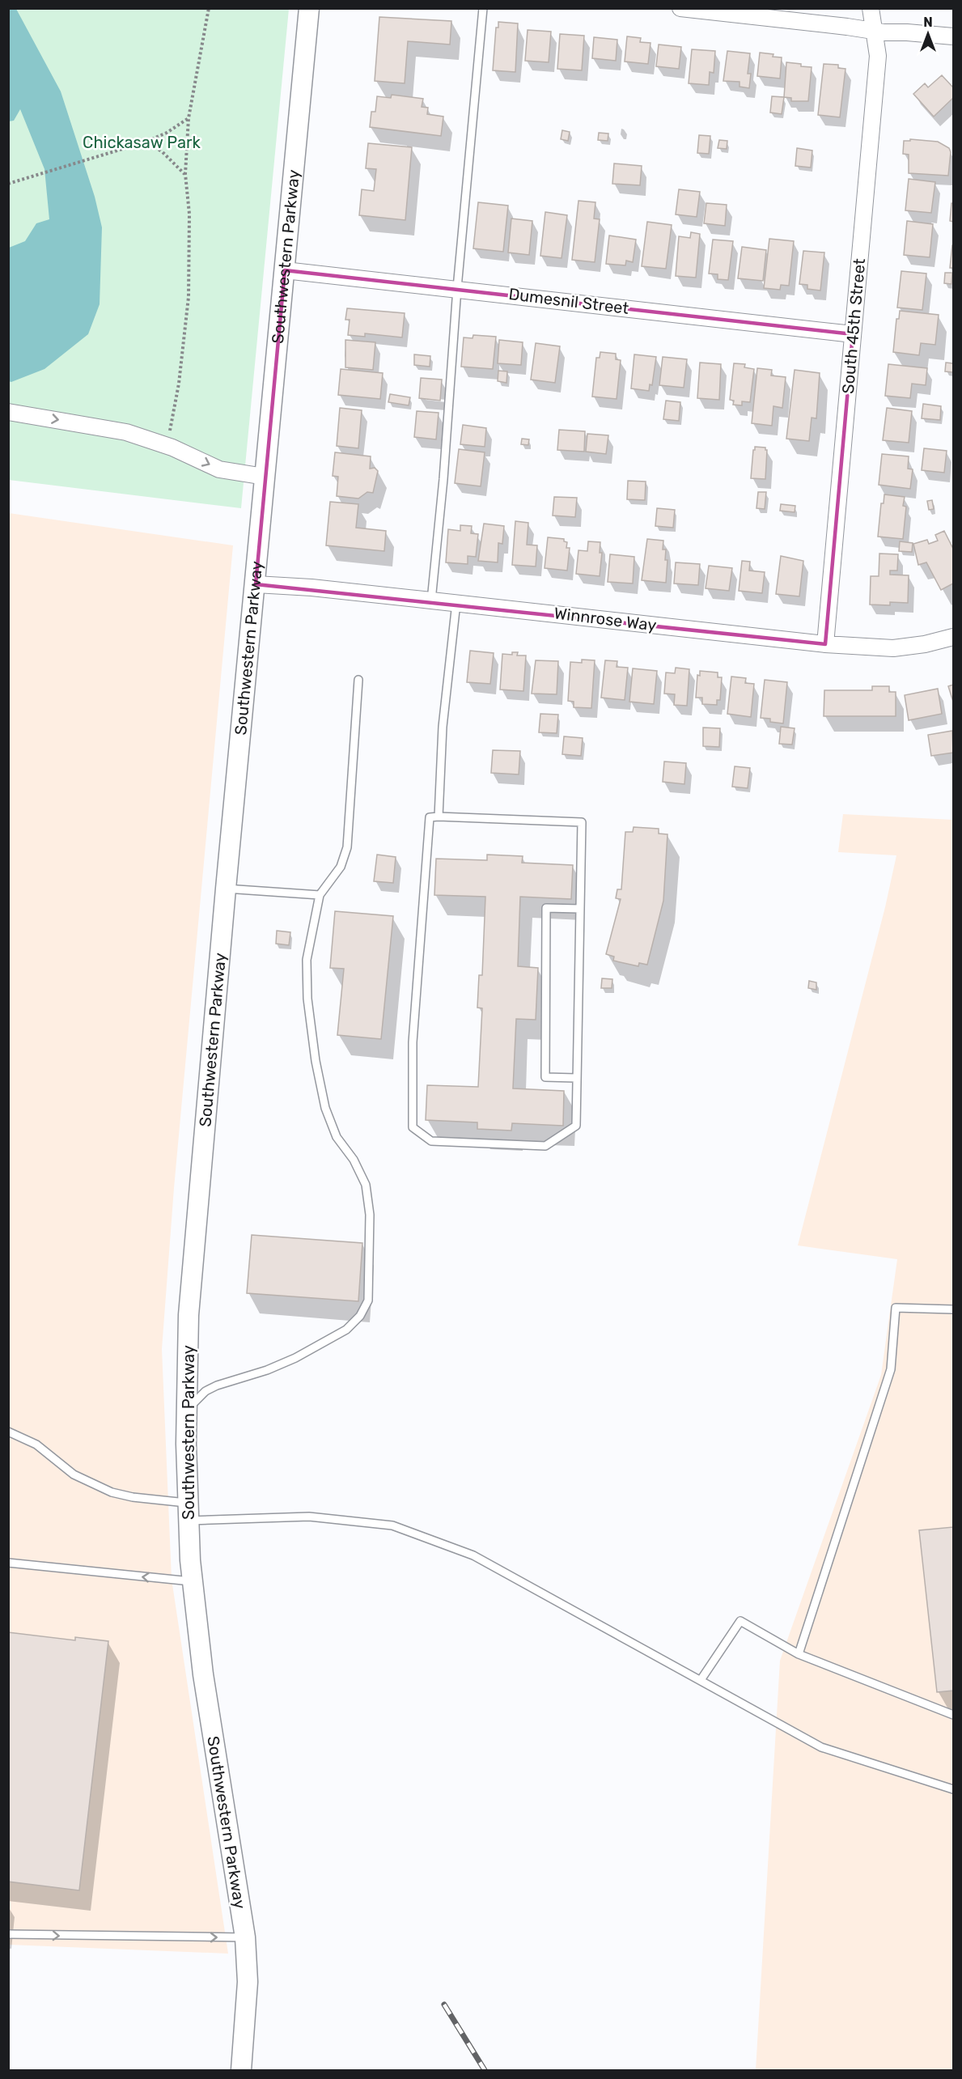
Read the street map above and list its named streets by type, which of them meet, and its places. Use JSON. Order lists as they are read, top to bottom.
{
  "streets": {
    "street": [
      "Southwestern Parkway",
      "Dumesnil Street",
      "South 45th Street",
      "Winnrose Way"
    ]
  },
  "crossings": [
    ["Southwestern Parkway", "Dumesnil Street"],
    ["Southwestern Parkway", "Winnrose Way"],
    ["Dumesnil Street", "South 45th Street"],
    ["South 45th Street", "Winnrose Way"]
  ],
  "parks": ["Chickasaw Park"],
  "north": "top"
}
